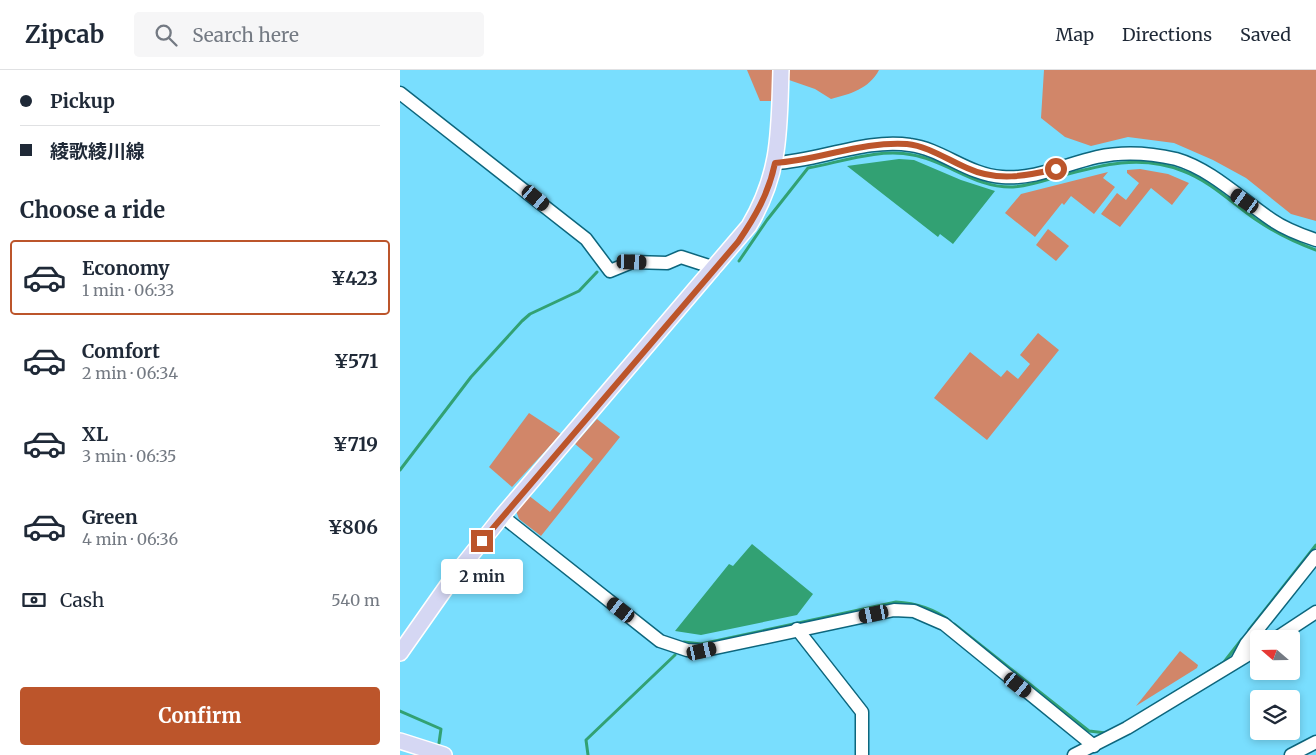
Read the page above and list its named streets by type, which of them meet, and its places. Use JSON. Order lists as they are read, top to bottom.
{
  "north": "left",
  "page": {
    "header": "Zipcab",
    "search": "Search here",
    "nav": ["Map", "Directions", "Saved"],
    "banner": ["Pickup", "綾歌綾川線"],
    "heading": "Choose a ride",
    "list": [
      {
        "name": "Economy",
        "note": "1 min · 06:33",
        "value": "¥423"
      },
      {
        "name": "Comfort",
        "note": "2 min · 06:34",
        "value": "¥571"
      },
      {
        "name": "XL",
        "note": "3 min · 06:35",
        "value": "¥719"
      },
      {
        "name": "Green",
        "note": "4 min · 06:36",
        "value": "¥806"
      }
    ],
    "bubble": "2 min",
    "pay": ["Cash", "540 m"],
    "buttons": "Confirm"
  }
}
